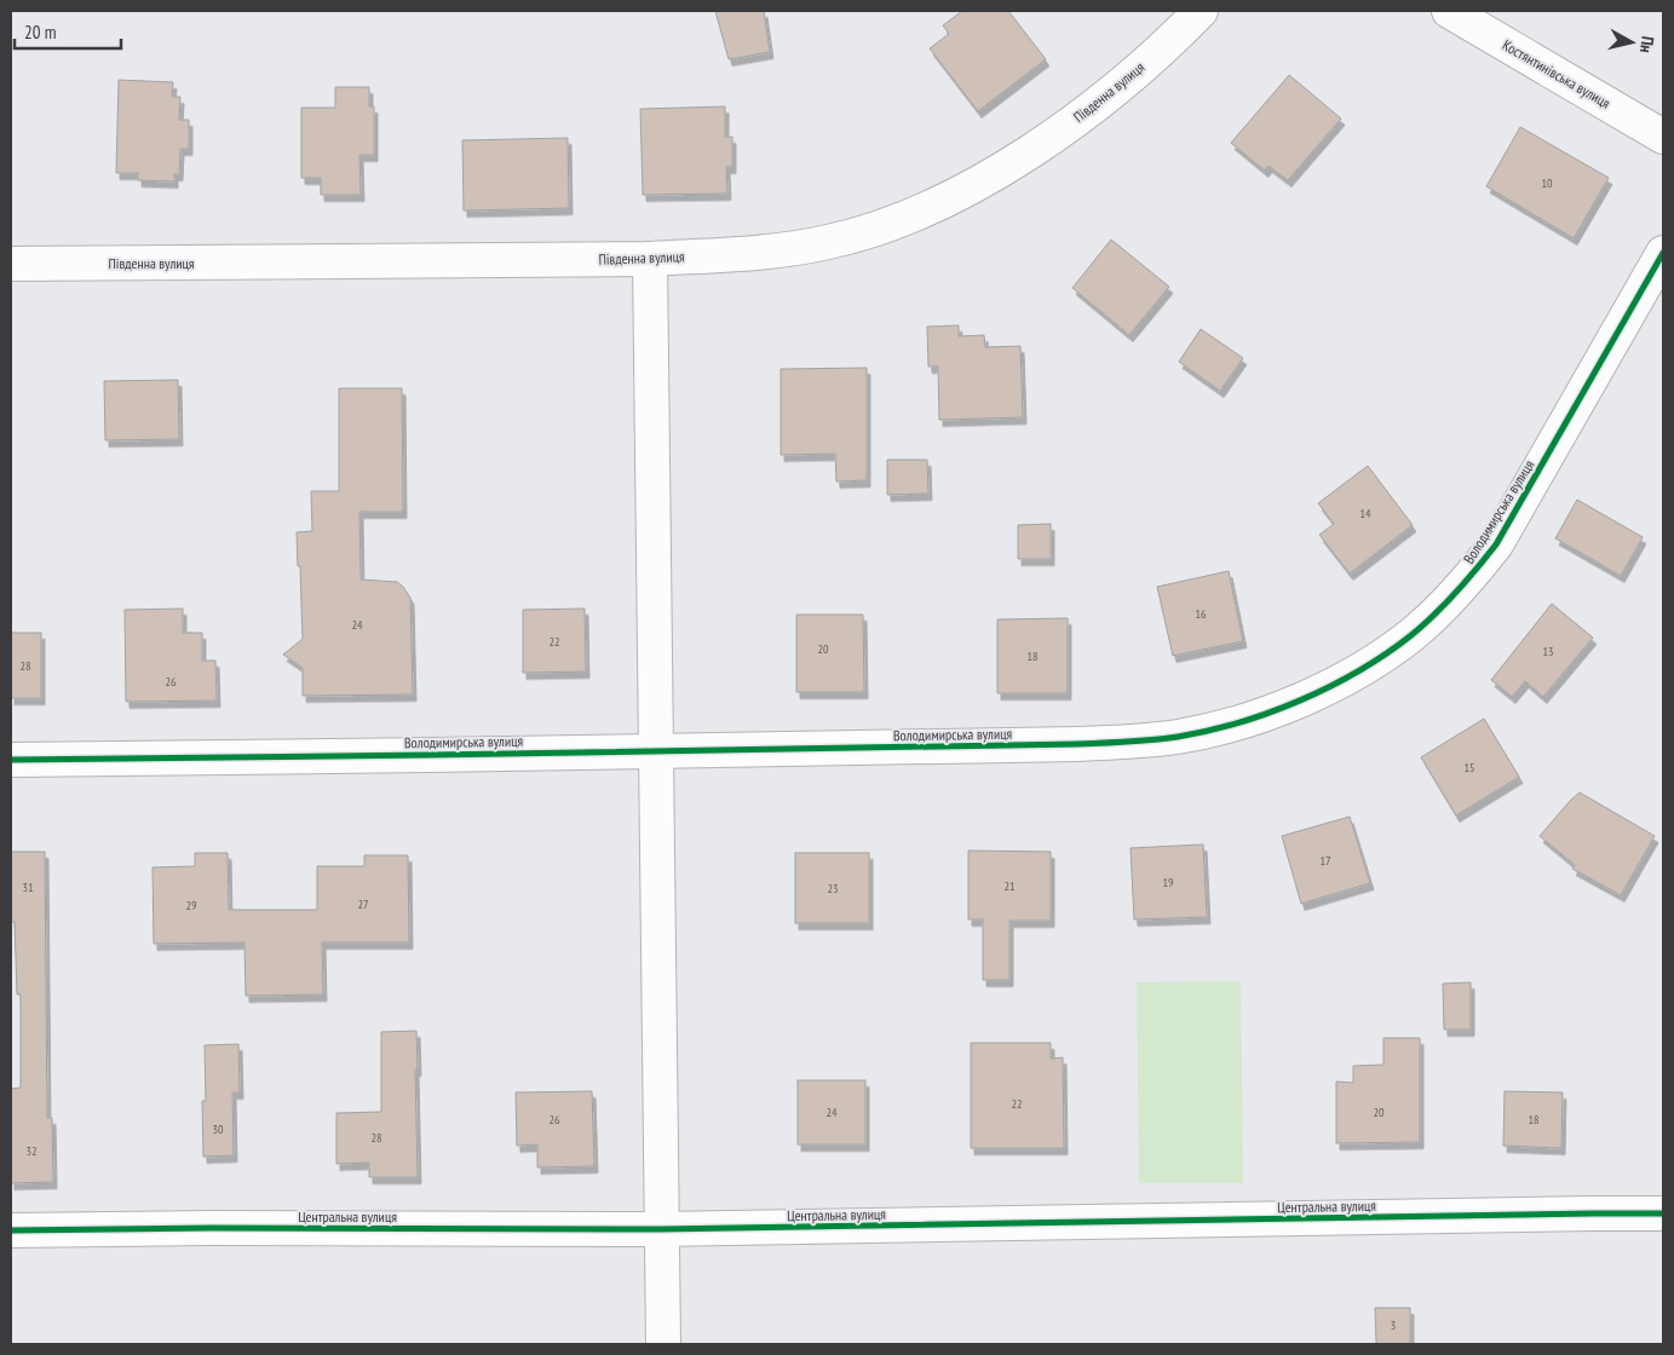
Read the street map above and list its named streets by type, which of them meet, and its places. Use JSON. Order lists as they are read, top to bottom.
{
  "streets": {
    "street": [
      "Костянтинівська вулиця",
      "Південна вулиця",
      "Володимирська вулиця",
      "Центральна вулиця"
    ]
  },
  "house_numbers": [
    "10",
    "14",
    "16",
    "24",
    "22",
    "20",
    "13",
    "18",
    "28",
    "26",
    "15",
    "17",
    "19",
    "21",
    "31",
    "23",
    "27",
    "29",
    "22",
    "24",
    "20",
    "26",
    "18",
    "30",
    "28",
    "32",
    "3"
  ],
  "scale_bar": "20 m",
  "north": "right"
}
